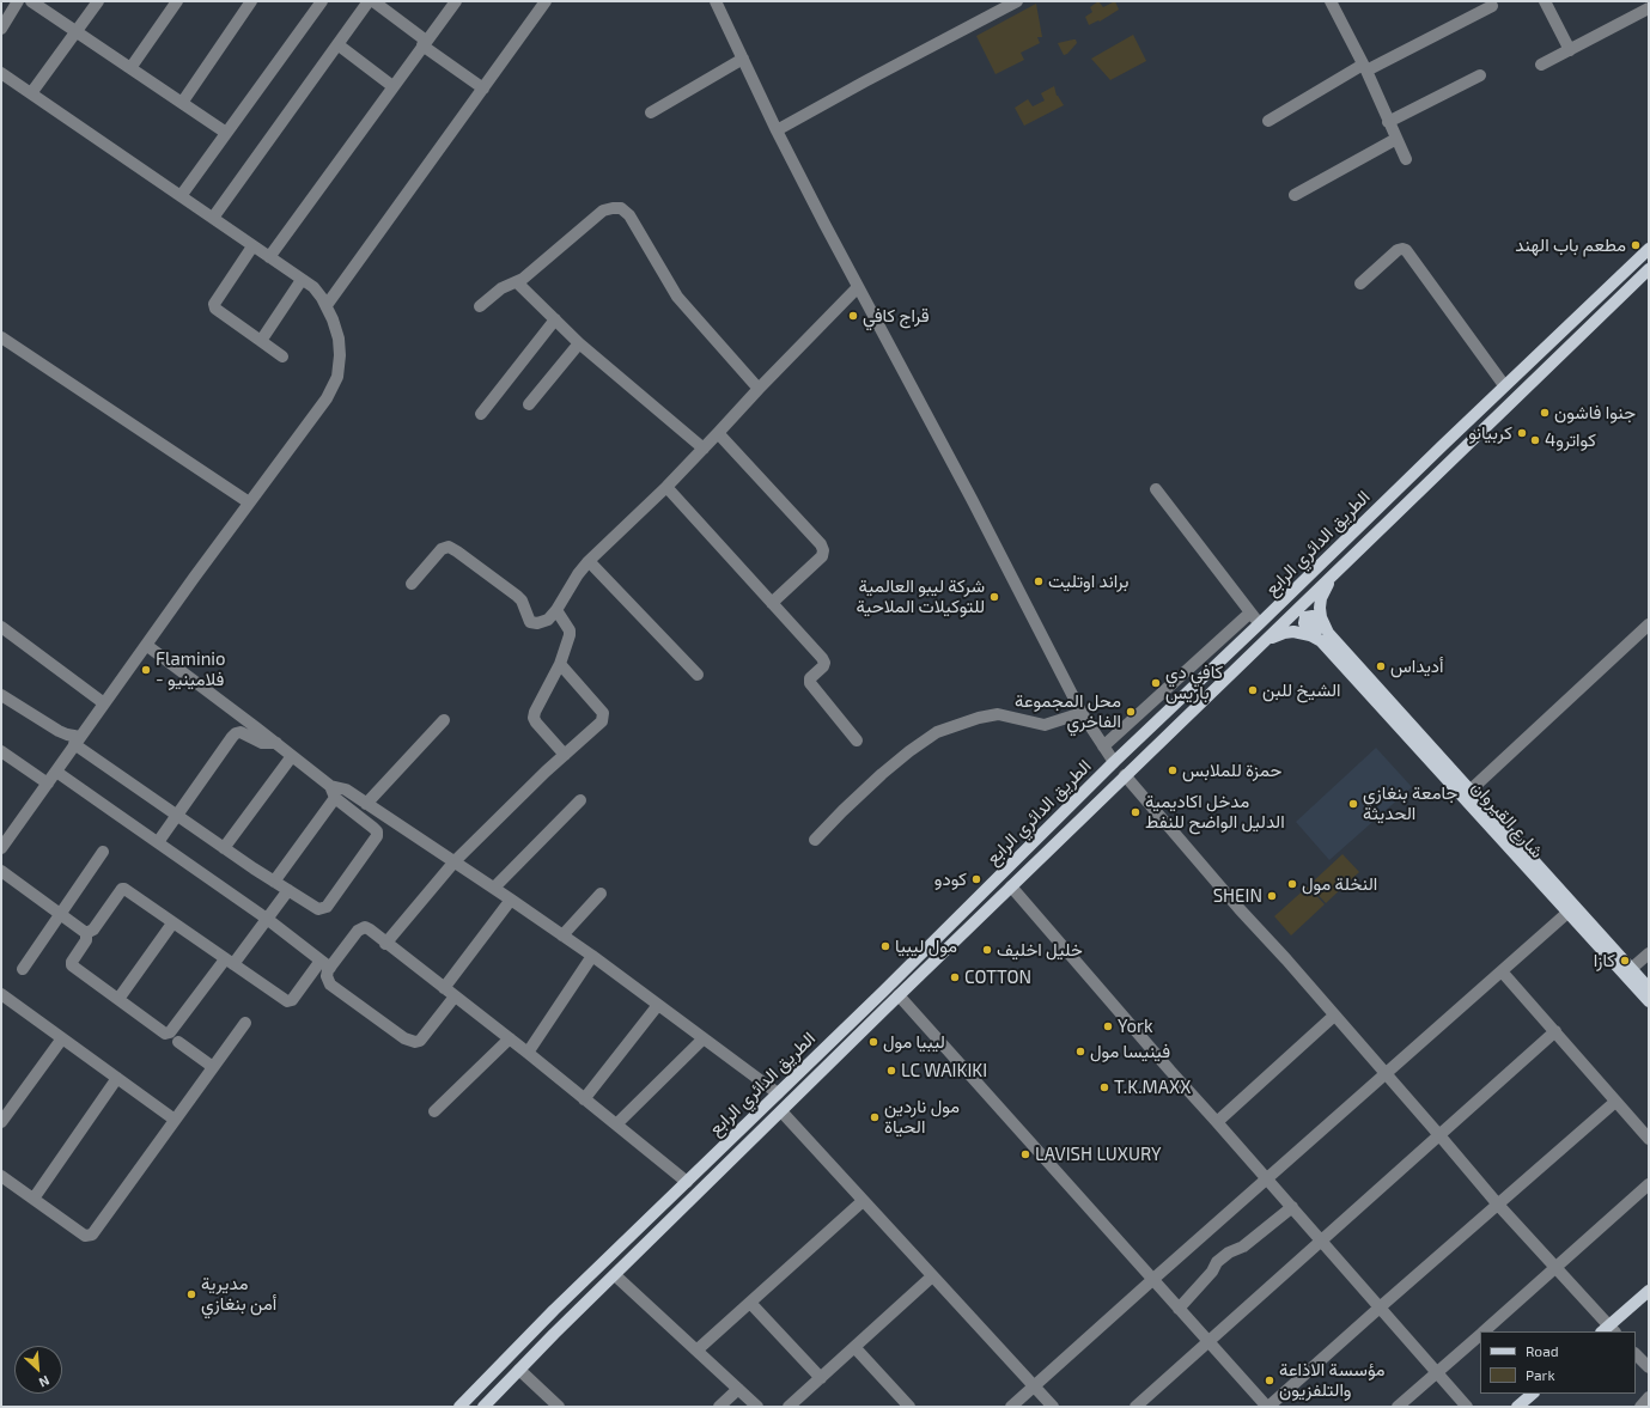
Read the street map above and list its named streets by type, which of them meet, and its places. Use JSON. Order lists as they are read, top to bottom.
{
  "streets": {
    "main road": ["الطريق الدائري الرابع", "شارع القيروان"]
  },
  "crossings": [
    ["الطريق الدائري الرابع", "شارع القيروان"]
  ],
  "places": [
    "مطعم باب الهند",
    "قراج كافي",
    "جنوا فاشون",
    "كربيانو",
    "كواترو4",
    "براند اوتليت",
    "شركة ليبو العالمية للتوكيلات الملاحية",
    "أديداس",
    "Flaminio - فلامينيو",
    "كافي دي باريس",
    "الشيخ للبن",
    "محل المجموعة الفاخري",
    "حمزة للملابس",
    "جامعة بنغازي الحديثة",
    "مدخل اكاديمية الدليل الواضح للنفط",
    "كودو",
    "النخلة مول",
    "SHEIN",
    "مول ليبيا",
    "خليل اخليف",
    "كازا",
    "COTTON",
    "York",
    "ليبيا مول",
    "فينيسا مول",
    "LC WAIKIKI",
    "T.K.MAXX",
    "مول ناردين الحياة",
    "LAVISH LUXURY",
    "مديرية أمن بنغازي",
    "مؤسسة الاذاعة والتلفزيون"
  ],
  "legend": ["Road", "Park"],
  "north": "bottom right"
}
